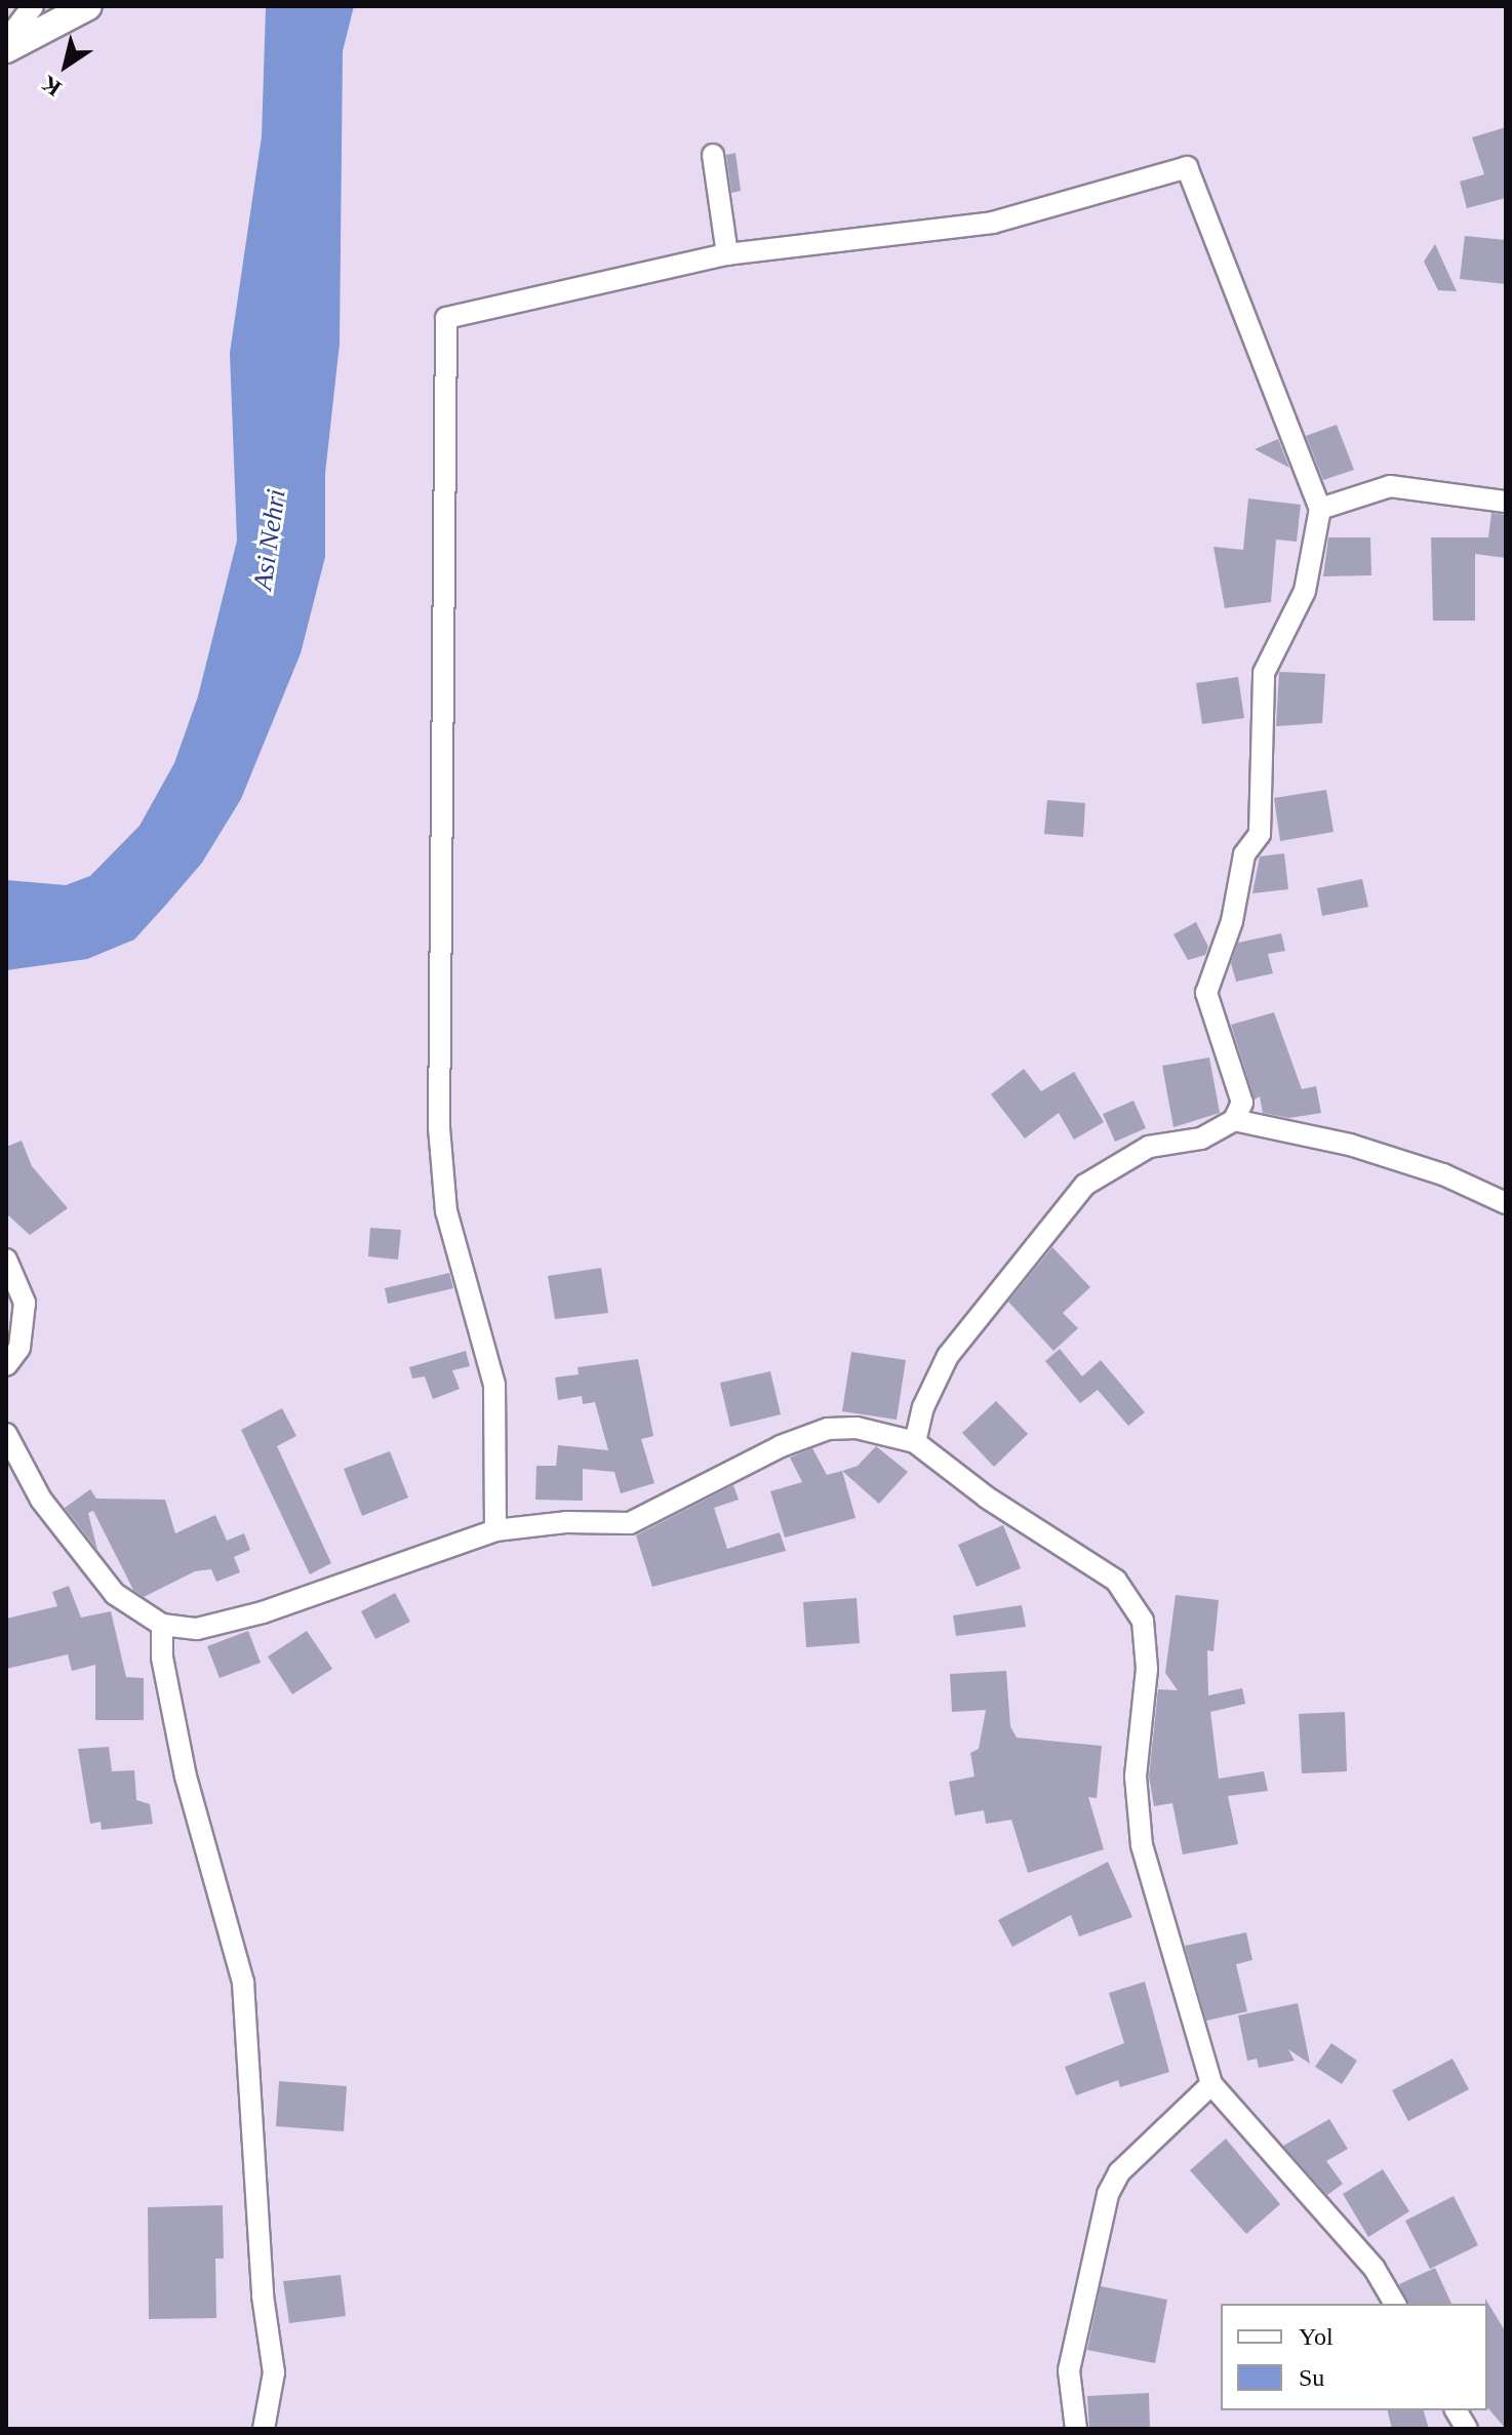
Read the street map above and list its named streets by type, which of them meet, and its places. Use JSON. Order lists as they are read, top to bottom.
{
  "water": ["Asi Nehri"],
  "legend": ["Yol", "Su"],
  "north": "bottom left"
}
